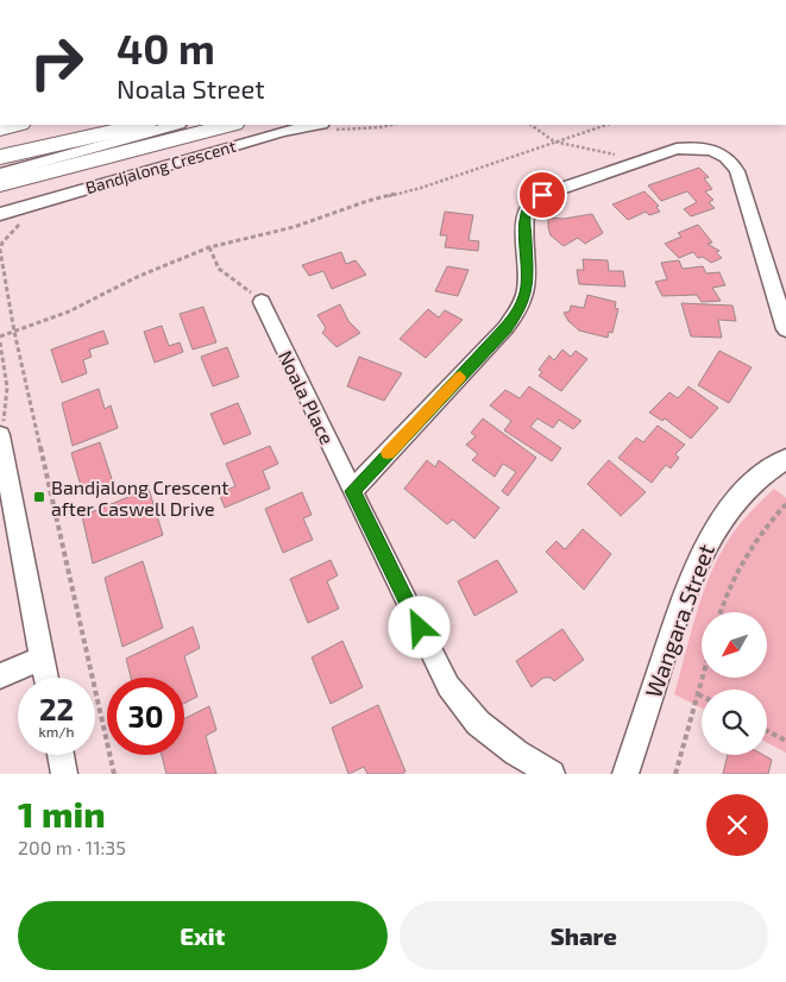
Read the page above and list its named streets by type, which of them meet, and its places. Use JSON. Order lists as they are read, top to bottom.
{
  "streets": {
    "street": ["Bandjalong Crescent", "Noala Place", "Wangara Street"]
  },
  "places": {
    "transit": ["Bandjalong Crescent after Caswell Drive"]
  },
  "north": "bottom left",
  "page": {
    "turn": ["40 m", "Noala Street"],
    "speed": "22 km/h",
    "limit": "30",
    "heading": ["1 min", "200 m · 11:35"],
    "buttons": ["Exit", "Share"]
  }
}
